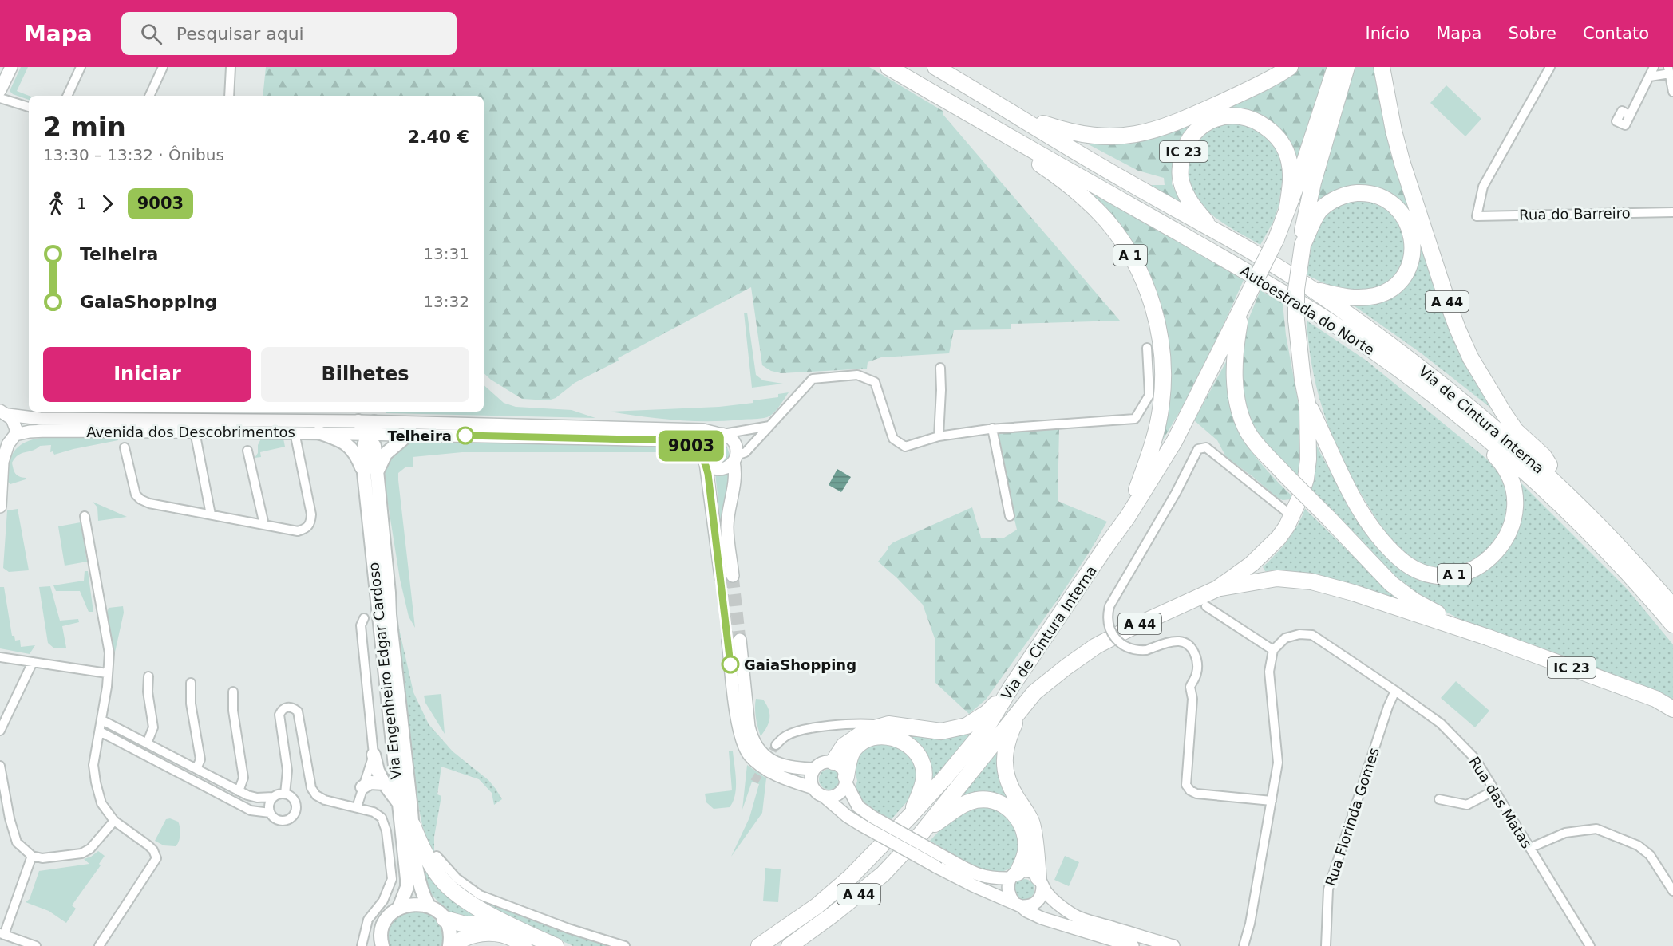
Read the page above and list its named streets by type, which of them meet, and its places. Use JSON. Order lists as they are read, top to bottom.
{
  "streets": {
    "highway": [
      "IC 23",
      "A 1",
      "A 44",
      "Autoestrada do Norte",
      "Via de Cintura Interna"
    ],
    "main road": ["Avenida dos Descobrimentos", "Via Engenheiro Edgar Cardoso"],
    "street": ["Rua do Barreiro", "Rua das Matas", "Rua Florinda Gomes"]
  },
  "crossings": [
    ["IC 23", "A 44"],
    ["IC 23", "Via de Cintura Interna"],
    ["A 1", "A 44"],
    ["A 1", "Autoestrada do Norte"],
    ["A 1", "Via de Cintura Interna"],
    ["A 44", "Via de Cintura Interna"],
    ["Avenida dos Descobrimentos", "Via Engenheiro Edgar Cardoso"],
    ["Rua das Matas", "Rua Florinda Gomes"]
  ],
  "places": ["Telheira", "GaiaShopping"],
  "lines": ["bus line 9003"],
  "page": {
    "header": "Mapa",
    "search": "Pesquisar aqui",
    "nav": [
      "Início",
      "Mapa",
      "Sobre",
      "Contato"
    ],
    "on_map": "9003",
    "heading": ["2 min", "13:30 – 13:32 · Ônibus", "2.40 €"],
    "legs": ["1", "9003"],
    "list": [
      {
        "name": "Telheira",
        "value": "13:31"
      },
      {
        "name": "GaiaShopping",
        "value": "13:32"
      }
    ],
    "buttons": ["Iniciar", "Bilhetes"]
  }
}
